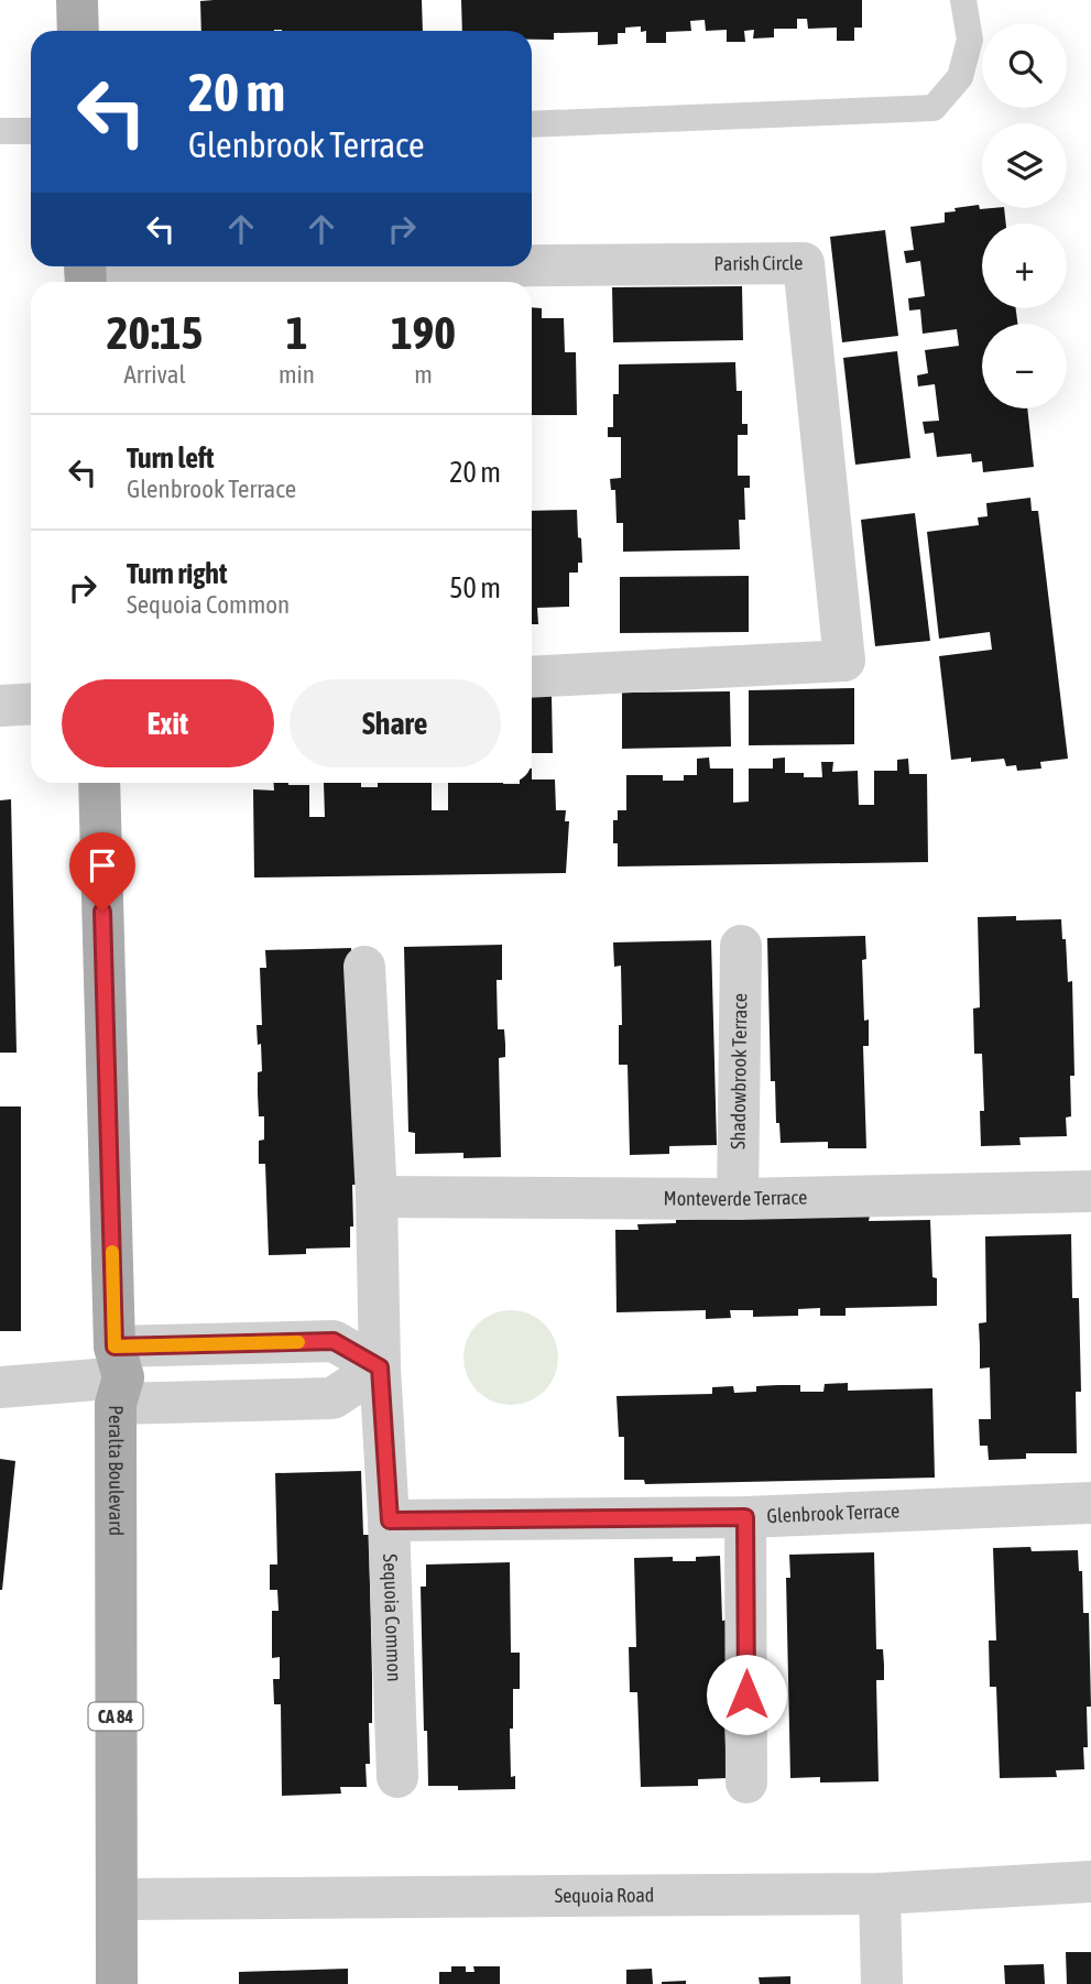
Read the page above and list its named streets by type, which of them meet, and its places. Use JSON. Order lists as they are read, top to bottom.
{
  "streets": {
    "main road": ["Peralta Boulevard", "CA 84"],
    "street": [
      "Parish Circle",
      "Shadowbrook Terrace",
      "Monteverde Terrace",
      "Glenbrook Terrace",
      "Sequoia Common",
      "Sequoia Road"
    ]
  },
  "crossings": [
    ["Shadowbrook Terrace", "Monteverde Terrace"],
    ["Monteverde Terrace", "Sequoia Common"],
    ["Peralta Boulevard", "Sequoia Road"],
    ["Glenbrook Terrace", "Sequoia Common"]
  ],
  "page": {
    "map_buttons": ["+", "−"],
    "turn": ["20 m", "Glenbrook Terrace"],
    "eta": [
      "20:15",
      "Arrival",
      "1",
      "min",
      "190",
      "m"
    ],
    "list": [
      {
        "name": "Turn left",
        "note": "Glenbrook Terrace",
        "value": "20 m"
      },
      {
        "name": "Turn right",
        "note": "Sequoia Common",
        "value": "50 m"
      }
    ],
    "buttons": ["Exit", "Share"]
  }
}
